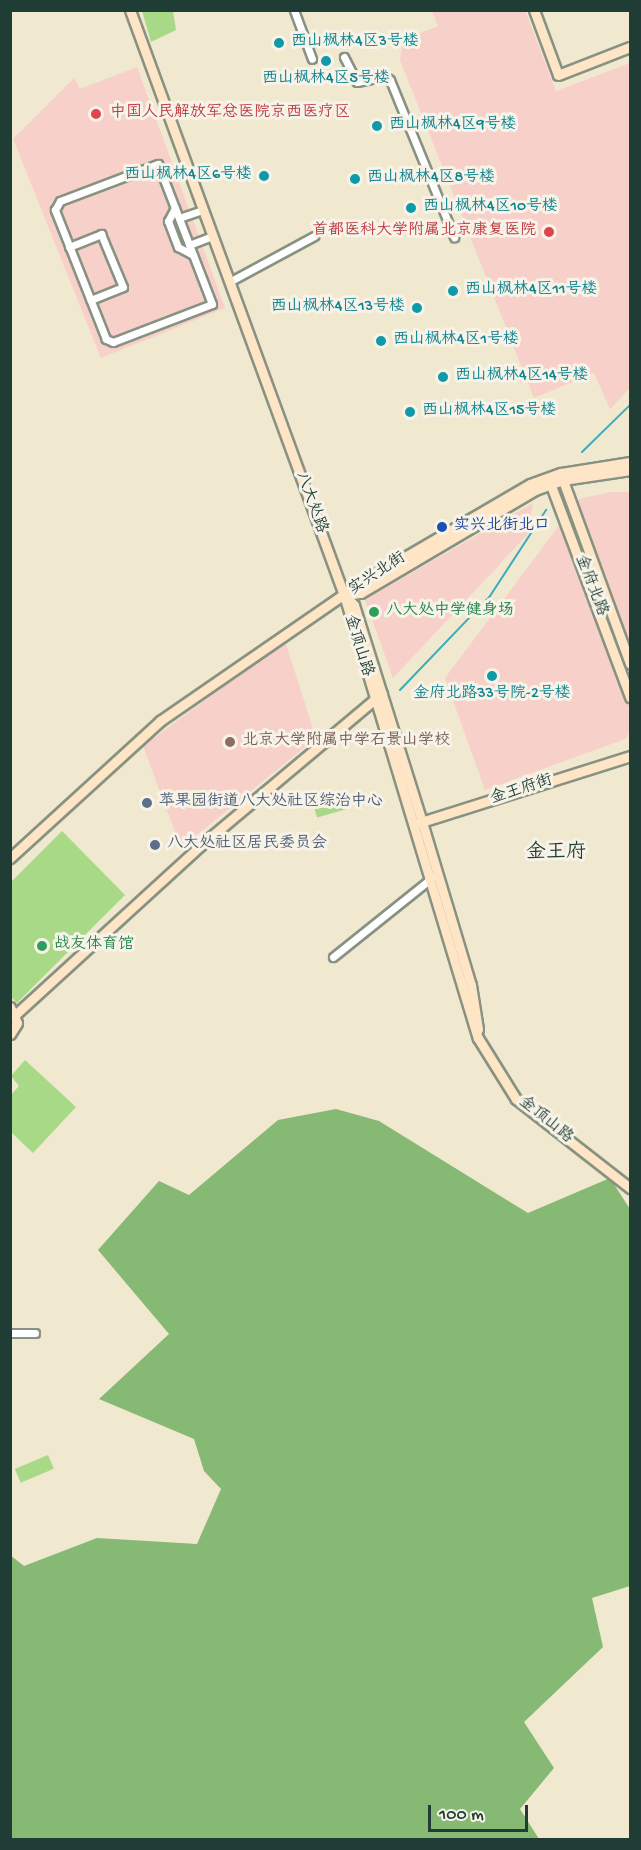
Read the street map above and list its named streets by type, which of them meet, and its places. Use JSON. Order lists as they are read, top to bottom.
{
  "streets": {
    "street": [
      "八大处路",
      "实兴北街",
      "金府北路",
      "金顶山路",
      "金王府街"
    ]
  },
  "crossings": [
    ["八大处路", "实兴北街"],
    ["八大处路", "金顶山路"],
    ["实兴北街", "金府北路"],
    ["实兴北街", "金顶山路"],
    ["金顶山路", "金王府街"]
  ],
  "districts": ["金王府"],
  "places": [
    "西山枫林4区3号楼",
    "西山枫林4区5号楼",
    "中国人民解放军总医院京西医疗区",
    "西山枫林4区9号楼",
    "西山枫林4区6号楼",
    "西山枫林4区8号楼",
    "西山枫林4区10号楼",
    "首都医科大学附属北京康复医院",
    "西山枫林4区11号楼",
    "西山枫林4区13号楼",
    "西山枫林4区1号楼",
    "西山枫林4区14号楼",
    "西山枫林4区15号楼",
    "实兴北街北口",
    "八大处中学健身场",
    "金府北路33号院-2号楼",
    "北京大学附属中学石景山学校",
    "苹果园街道八大处社区综治中心",
    "八大处社区居民委员会",
    "战友体育馆"
  ],
  "scale_bar": "100 m"
}
